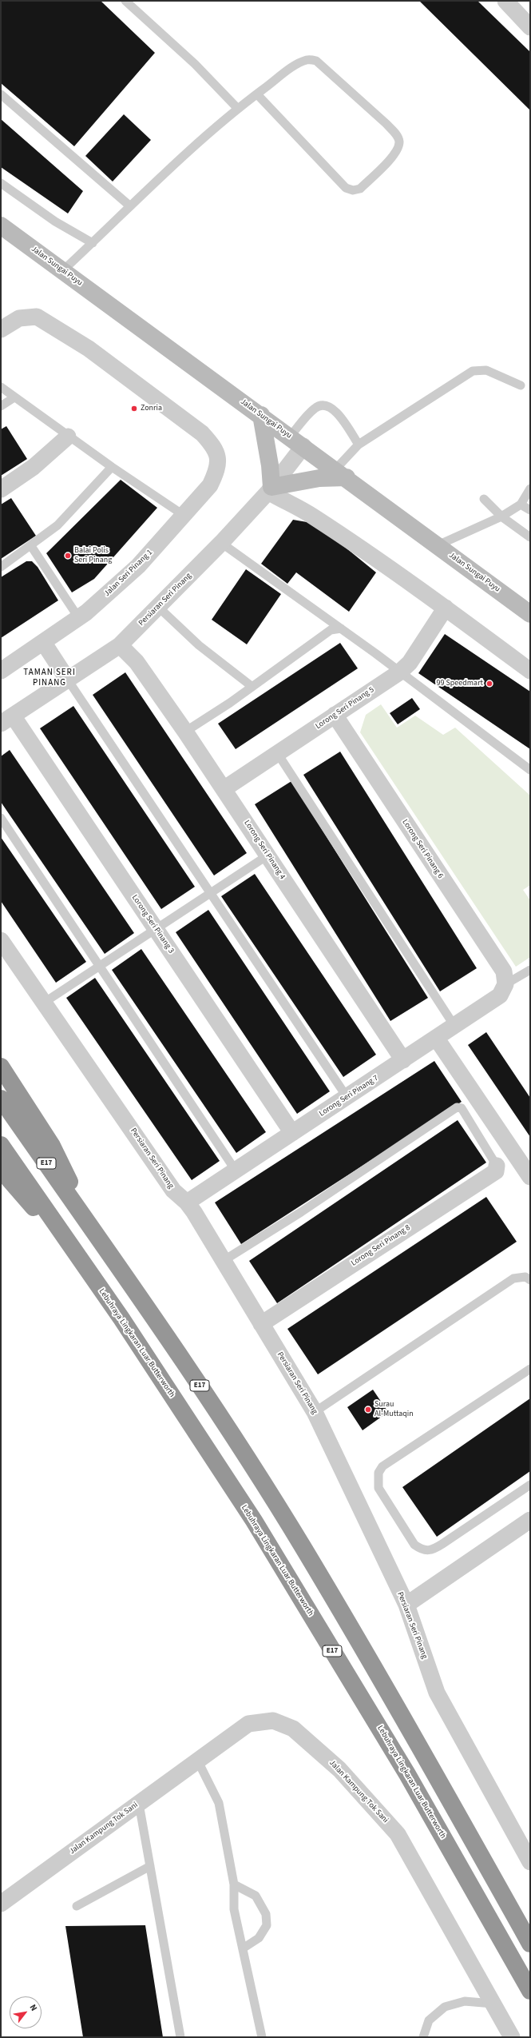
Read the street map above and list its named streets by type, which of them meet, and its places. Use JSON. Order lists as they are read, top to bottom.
{
  "streets": {
    "highway": ["E17", "Lebuhraya Lingkaran Luar Butterworth"],
    "main road": ["Jalan Sungai Puyu"],
    "street": [
      "Jalan Seri Pinang 1",
      "Persiaran Seri Pinang",
      "Lorong Seri Pinang 5",
      "Lorong Seri Pinang 6",
      "Lorong Seri Pinang 4",
      "Lorong Seri Pinang 3",
      "Lorong Seri Pinang 7",
      "Lorong Seri Pinang 8",
      "Jalan Kampung Tok Sani"
    ]
  },
  "crossings": [
    ["Jalan Sungai Puyu", "Persiaran Seri Pinang"],
    ["Persiaran Seri Pinang", "Lorong Seri Pinang 4"],
    ["Persiaran Seri Pinang", "Lorong Seri Pinang 3"],
    ["Persiaran Seri Pinang", "Lorong Seri Pinang 7"],
    ["Persiaran Seri Pinang", "Lorong Seri Pinang 8"],
    ["Lorong Seri Pinang 5", "Lorong Seri Pinang 6"],
    ["Lorong Seri Pinang 5", "Lorong Seri Pinang 4"],
    ["Lorong Seri Pinang 6", "Lorong Seri Pinang 7"],
    ["Lorong Seri Pinang 4", "Lorong Seri Pinang 7"],
    ["Lorong Seri Pinang 3", "Lorong Seri Pinang 7"]
  ],
  "districts": ["TAMAN SERI PINANG"],
  "places": [
    "Zonria",
    "Balai Polis Seri Pinang",
    "99 Speedmart",
    "Surau Al-Muttaqin"
  ],
  "north": "top right"
}
